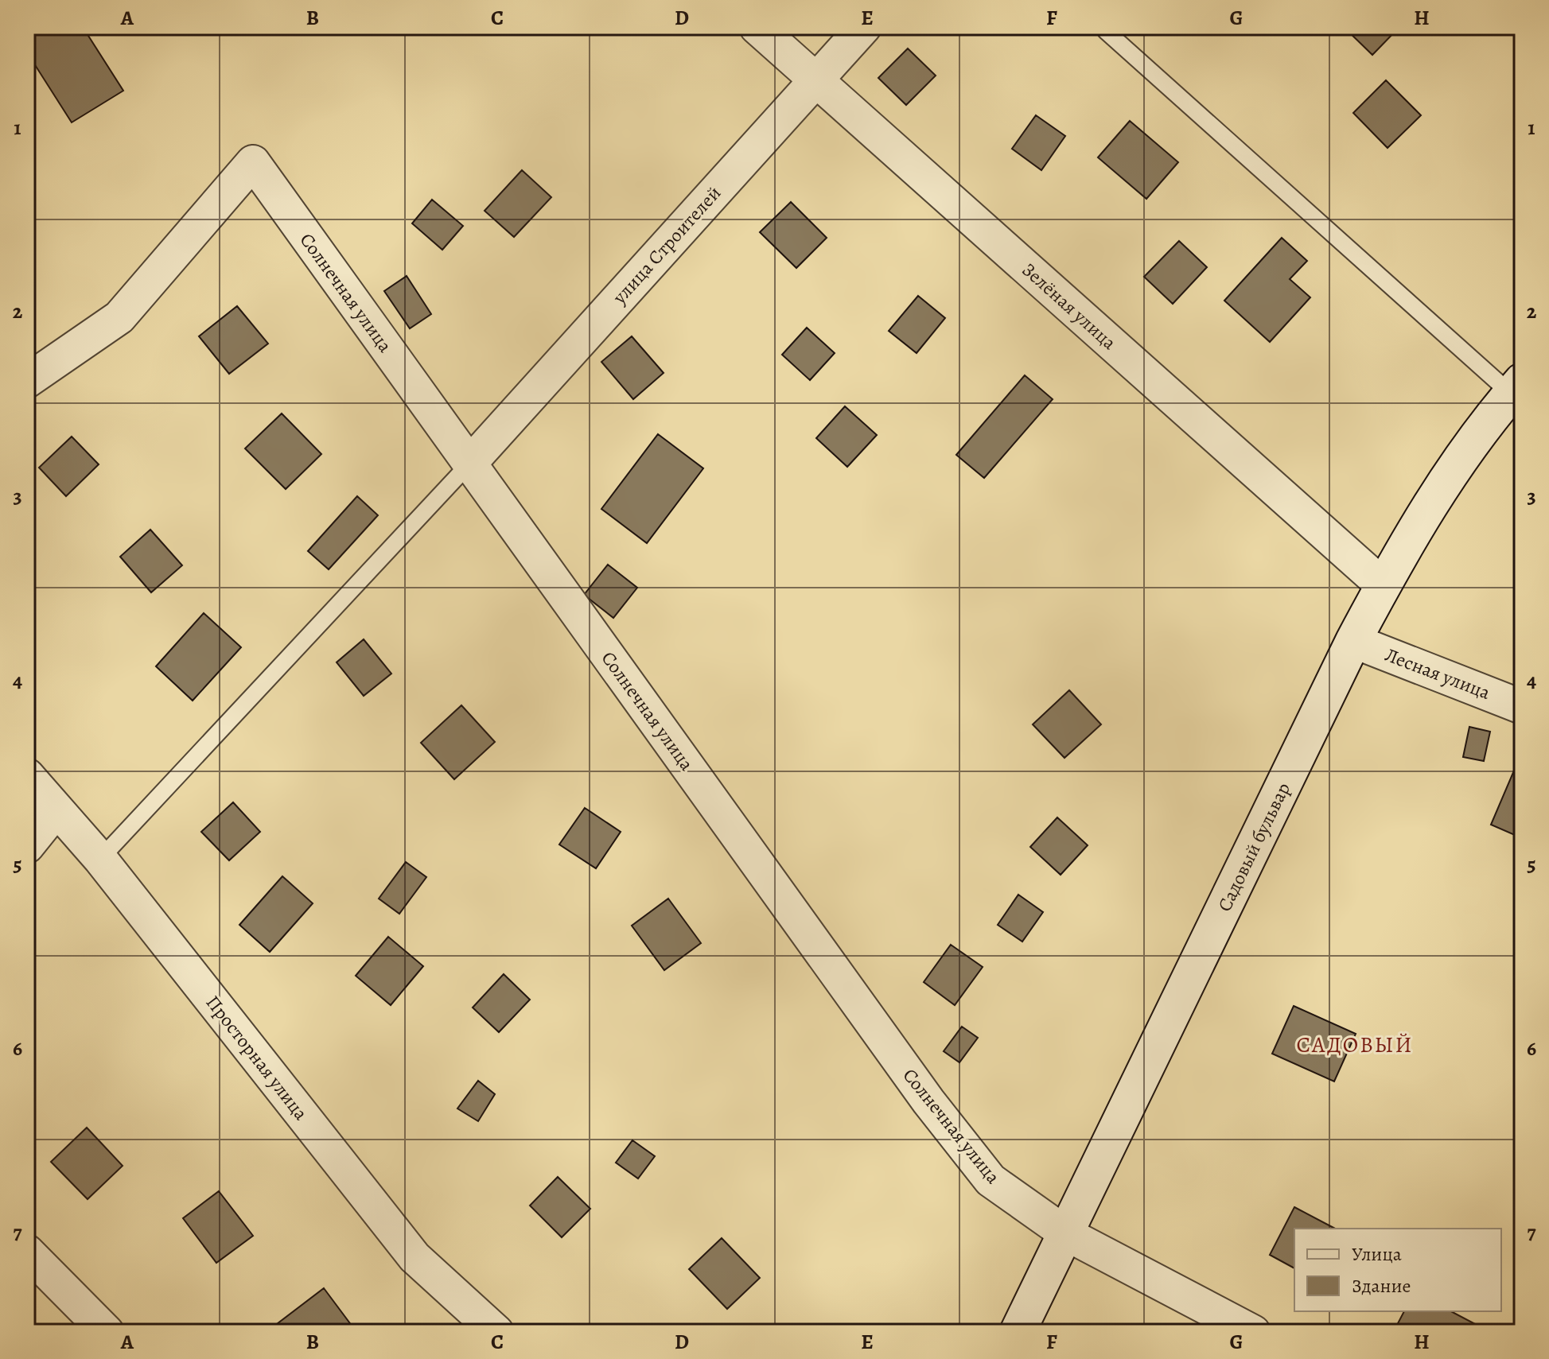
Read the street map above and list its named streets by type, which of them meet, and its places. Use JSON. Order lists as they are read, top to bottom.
{
  "streets": {
    "street": [
      "улица Строителей",
      "Солнечная улица",
      "Зелёная улица",
      "Лесная улица",
      "Садовый бульвар",
      "Просторная улица"
    ]
  },
  "crossings": [
    ["улица Строителей", "Солнечная улица"],
    ["улица Строителей", "Зелёная улица"],
    ["Солнечная улица", "Садовый бульвар"],
    ["Зелёная улица", "Садовый бульвар"],
    ["Лесная улица", "Садовый бульвар"]
  ],
  "districts": ["САДОВЫЙ"],
  "legend": ["Улица", "Здание"],
  "grid": {
    "columns": [
      "A",
      "B",
      "C",
      "D",
      "E",
      "F",
      "G",
      "H"
    ],
    "rows": [
      "1",
      "2",
      "3",
      "4",
      "5",
      "6",
      "7"
    ]
  }
}
